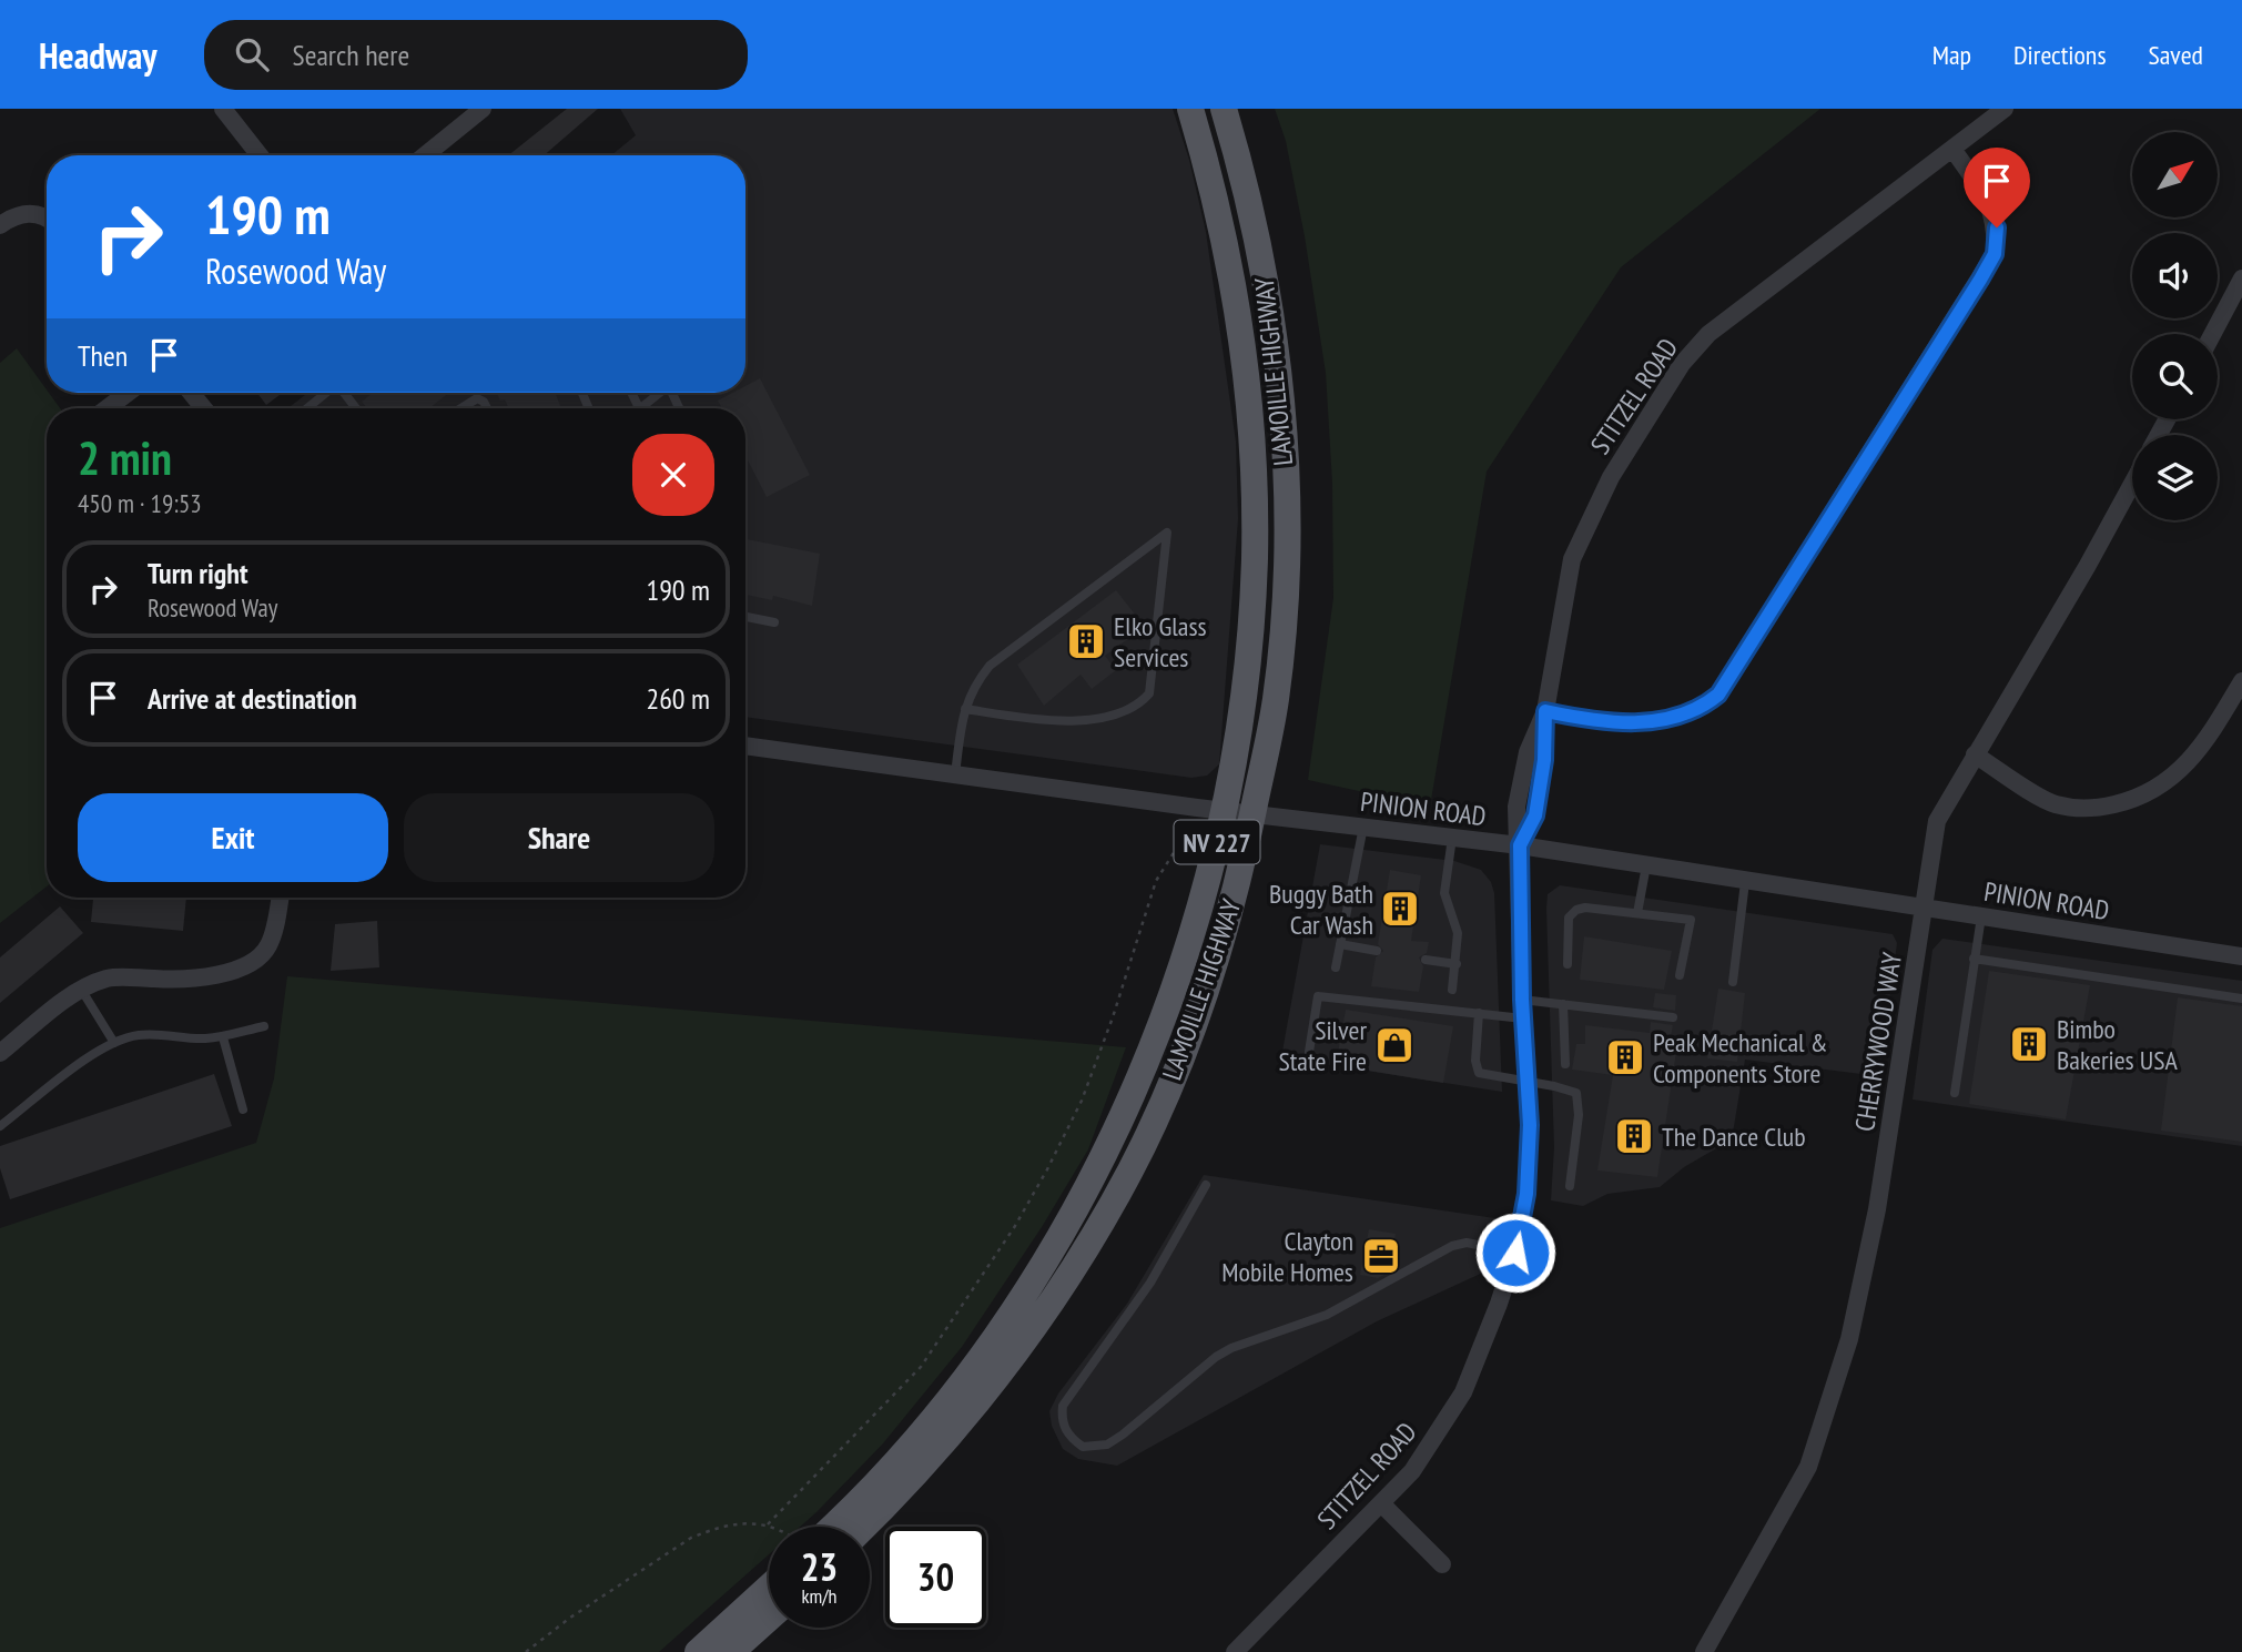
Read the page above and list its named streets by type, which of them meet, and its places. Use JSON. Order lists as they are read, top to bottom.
{
  "streets": {
    "main road": ["LAMOILLE HIGHWAY", "NV 227"],
    "street": ["STITZEL ROAD", "PINION ROAD", "CHERRYWOOD WAY"]
  },
  "crossings": [
    ["LAMOILLE HIGHWAY", "PINION ROAD"],
    ["STITZEL ROAD", "PINION ROAD"],
    ["PINION ROAD", "CHERRYWOOD WAY"]
  ],
  "places": {
    "building": [
      "Elko Glass Services",
      "Buggy Bath Car Wash",
      "Bimbo Bakeries USA",
      "Peak Mechanical & Components Store",
      "The Dance Club"
    ],
    "shop": ["Silver State Fire"],
    "office": ["Clayton Mobile Homes"]
  },
  "north": "top right",
  "page": {
    "header": "Headway",
    "search": "Search here",
    "nav": ["Map", "Directions", "Saved"],
    "turn": ["190 m", "Rosewood Way"],
    "then": "Then",
    "heading": ["2 min", "450 m · 19:53"],
    "list": [
      {
        "name": "Turn right",
        "note": "Rosewood Way",
        "value": "190 m"
      },
      {
        "name": "Arrive at destination",
        "value": "260 m"
      }
    ],
    "buttons": ["Exit", "Share"],
    "speed": "23 km/h",
    "limit": "30"
  }
}
